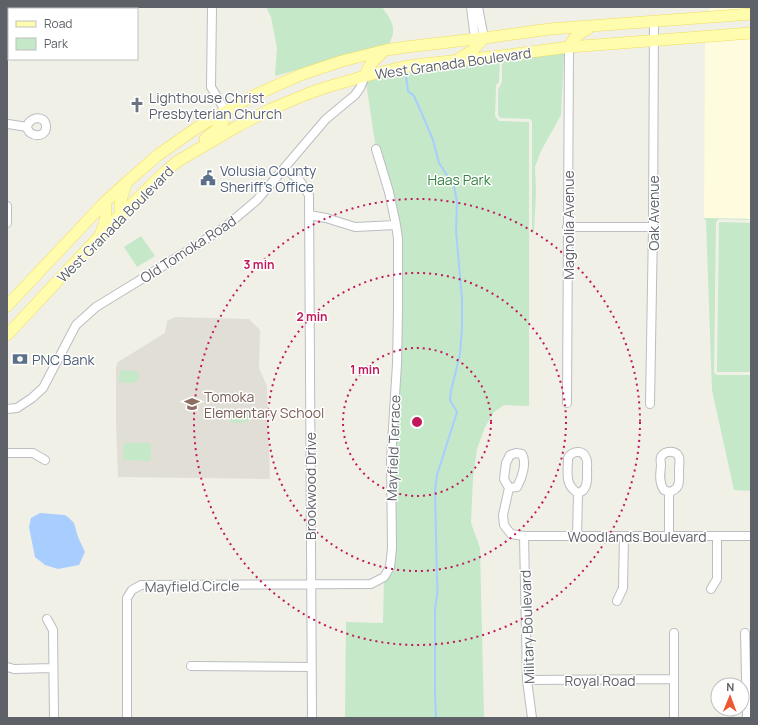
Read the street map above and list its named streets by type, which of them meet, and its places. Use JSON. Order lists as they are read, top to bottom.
{
  "streets": {
    "main road": ["West Granada Boulevard"],
    "street": [
      "Oak Avenue",
      "Magnolia Avenue",
      "Old Tomoka Road",
      "Mayfield Terrace",
      "Brookwood Drive",
      "Woodlands Boulevard",
      "Mayfield Circle",
      "Military Boulevard",
      "Royal Road"
    ]
  },
  "crossings": [
    ["West Granada Boulevard", "Oak Avenue"],
    ["West Granada Boulevard", "Magnolia Avenue"],
    ["West Granada Boulevard", "Old Tomoka Road"],
    ["Old Tomoka Road", "Brookwood Drive"],
    ["Mayfield Terrace", "Brookwood Drive"],
    ["Mayfield Terrace", "Mayfield Circle"],
    ["Brookwood Drive", "Mayfield Circle"],
    ["Woodlands Boulevard", "Military Boulevard"],
    ["Military Boulevard", "Royal Road"]
  ],
  "parks": ["Haas Park"],
  "places": {
    "church": ["Lighthouse Christ Presbyterian Church"],
    "public building": ["Volusia County Sheriff's Office"],
    "bank": ["PNC Bank"],
    "school or university": ["Tomoka Elementary School"]
  },
  "legend": ["Road", "Park"],
  "north": "top",
  "rings": ["3 min", "2 min", "1 min"]
}
